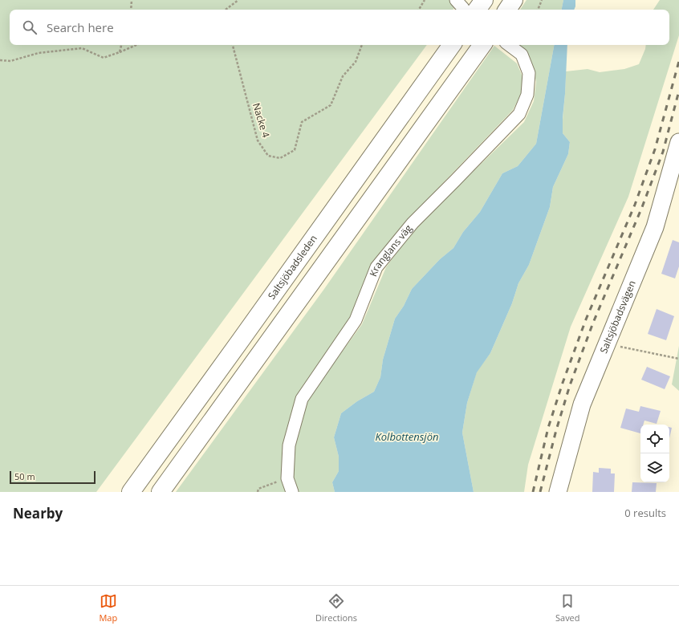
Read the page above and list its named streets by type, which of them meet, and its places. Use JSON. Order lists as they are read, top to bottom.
{
  "streets": {
    "highway": ["Saltsjöbadsleden"],
    "street": ["Kranglans väg", "Saltsjöbadsvägen"],
    "path": ["Nacke 4"]
  },
  "water": ["Kolbottensjön"],
  "scale_bar": "50 m",
  "page": {
    "search": "Search here",
    "scale": "50 m",
    "heading": ["Nearby", "0 results"],
    "nav": ["Map", "Directions", "Saved"]
  }
}
